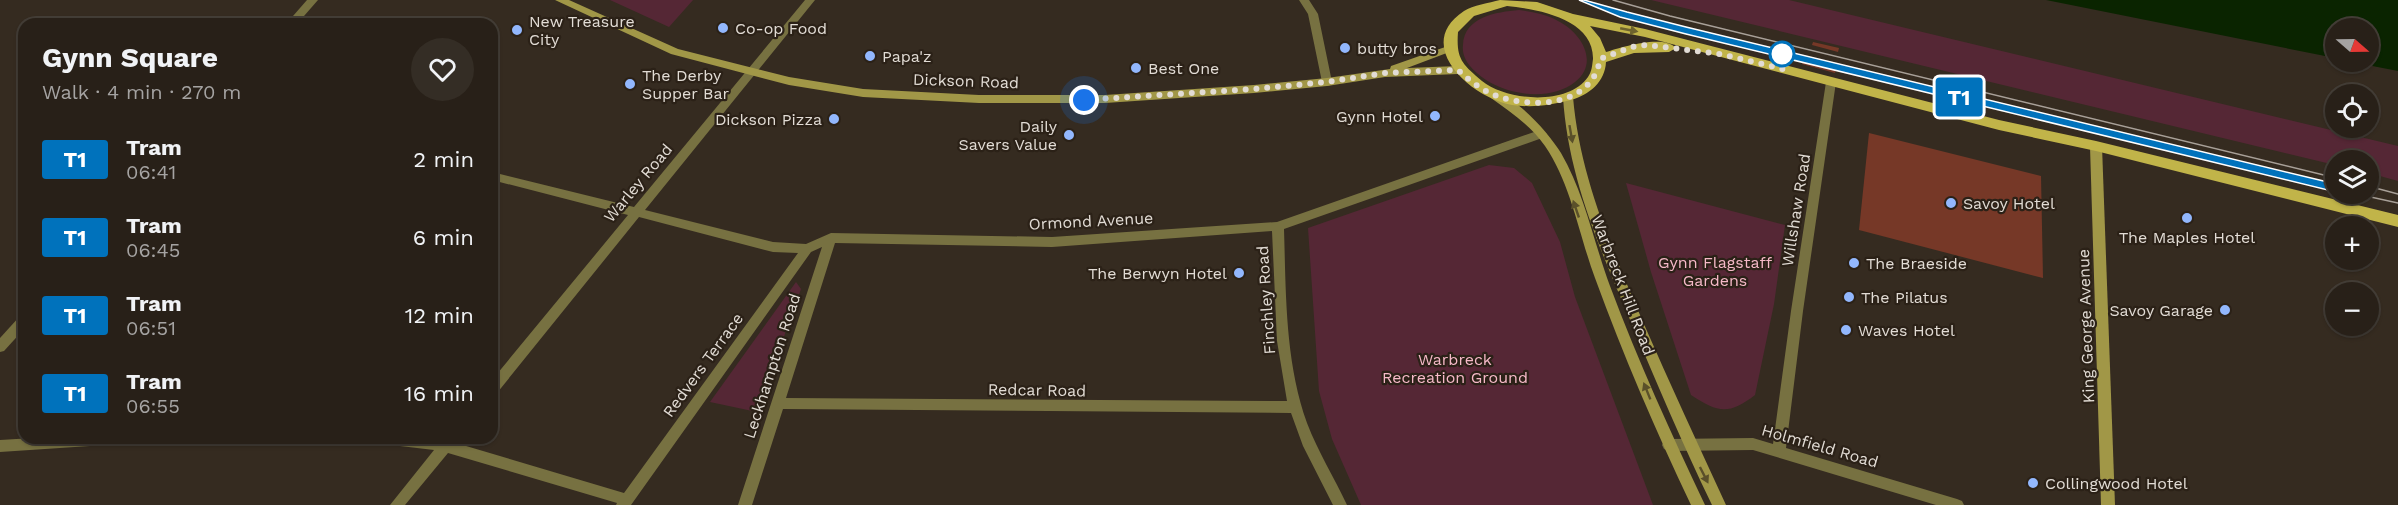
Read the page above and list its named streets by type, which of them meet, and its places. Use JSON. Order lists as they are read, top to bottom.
{
  "streets": {
    "street": [
      "Dickson Road",
      "Warley Road",
      "Willshaw Road",
      "Ormond Avenue",
      "Warbreck Hill Road",
      "Finchley Road",
      "King George Avenue",
      "Redvers Terrace",
      "Leckhampton Road",
      "Redcar Road",
      "Holmfield Road"
    ]
  },
  "crossings": [
    ["Dickson Road", "Warley Road"],
    ["Dickson Road", "Warbreck Hill Road"],
    ["Willshaw Road", "Holmfield Road"],
    ["Ormond Avenue", "Warbreck Hill Road"],
    ["Ormond Avenue", "Finchley Road"],
    ["Ormond Avenue", "Redvers Terrace"],
    ["Ormond Avenue", "Leckhampton Road"],
    ["Warbreck Hill Road", "Holmfield Road"],
    ["Finchley Road", "Redcar Road"],
    ["Leckhampton Road", "Redcar Road"]
  ],
  "parks": ["Gynn Flagstaff Gardens", "Warbreck Recreation Ground"],
  "places": [
    "Co-op Food",
    "New Treasure City",
    "butty bros",
    "Papa'z",
    "Best One",
    "The Derby Supper Bar",
    "Gynn Hotel",
    "Dickson Pizza",
    "Daily Savers Value",
    "Savoy Hotel",
    "The Maples Hotel",
    "The Braeside",
    "The Berwyn Hotel",
    "The Pilatus",
    "Savoy Garage",
    "Waves Hotel",
    "Collingwood Hotel"
  ],
  "lines": ["tram line T1"],
  "north": "right",
  "page": {
    "on_map": "T1",
    "map_buttons": ["+", "−"],
    "heading": ["Gynn Square", "Walk · 4 min · 270 m"],
    "list": [
      {
        "mark": "T1",
        "name": "Tram",
        "note": "06:41",
        "value": "2 min"
      },
      {
        "mark": "T1",
        "name": "Tram",
        "note": "06:45",
        "value": "6 min"
      },
      {
        "mark": "T1",
        "name": "Tram",
        "note": "06:51",
        "value": "12 min"
      },
      {
        "mark": "T1",
        "name": "Tram",
        "note": "06:55",
        "value": "16 min"
      }
    ]
  }
}
